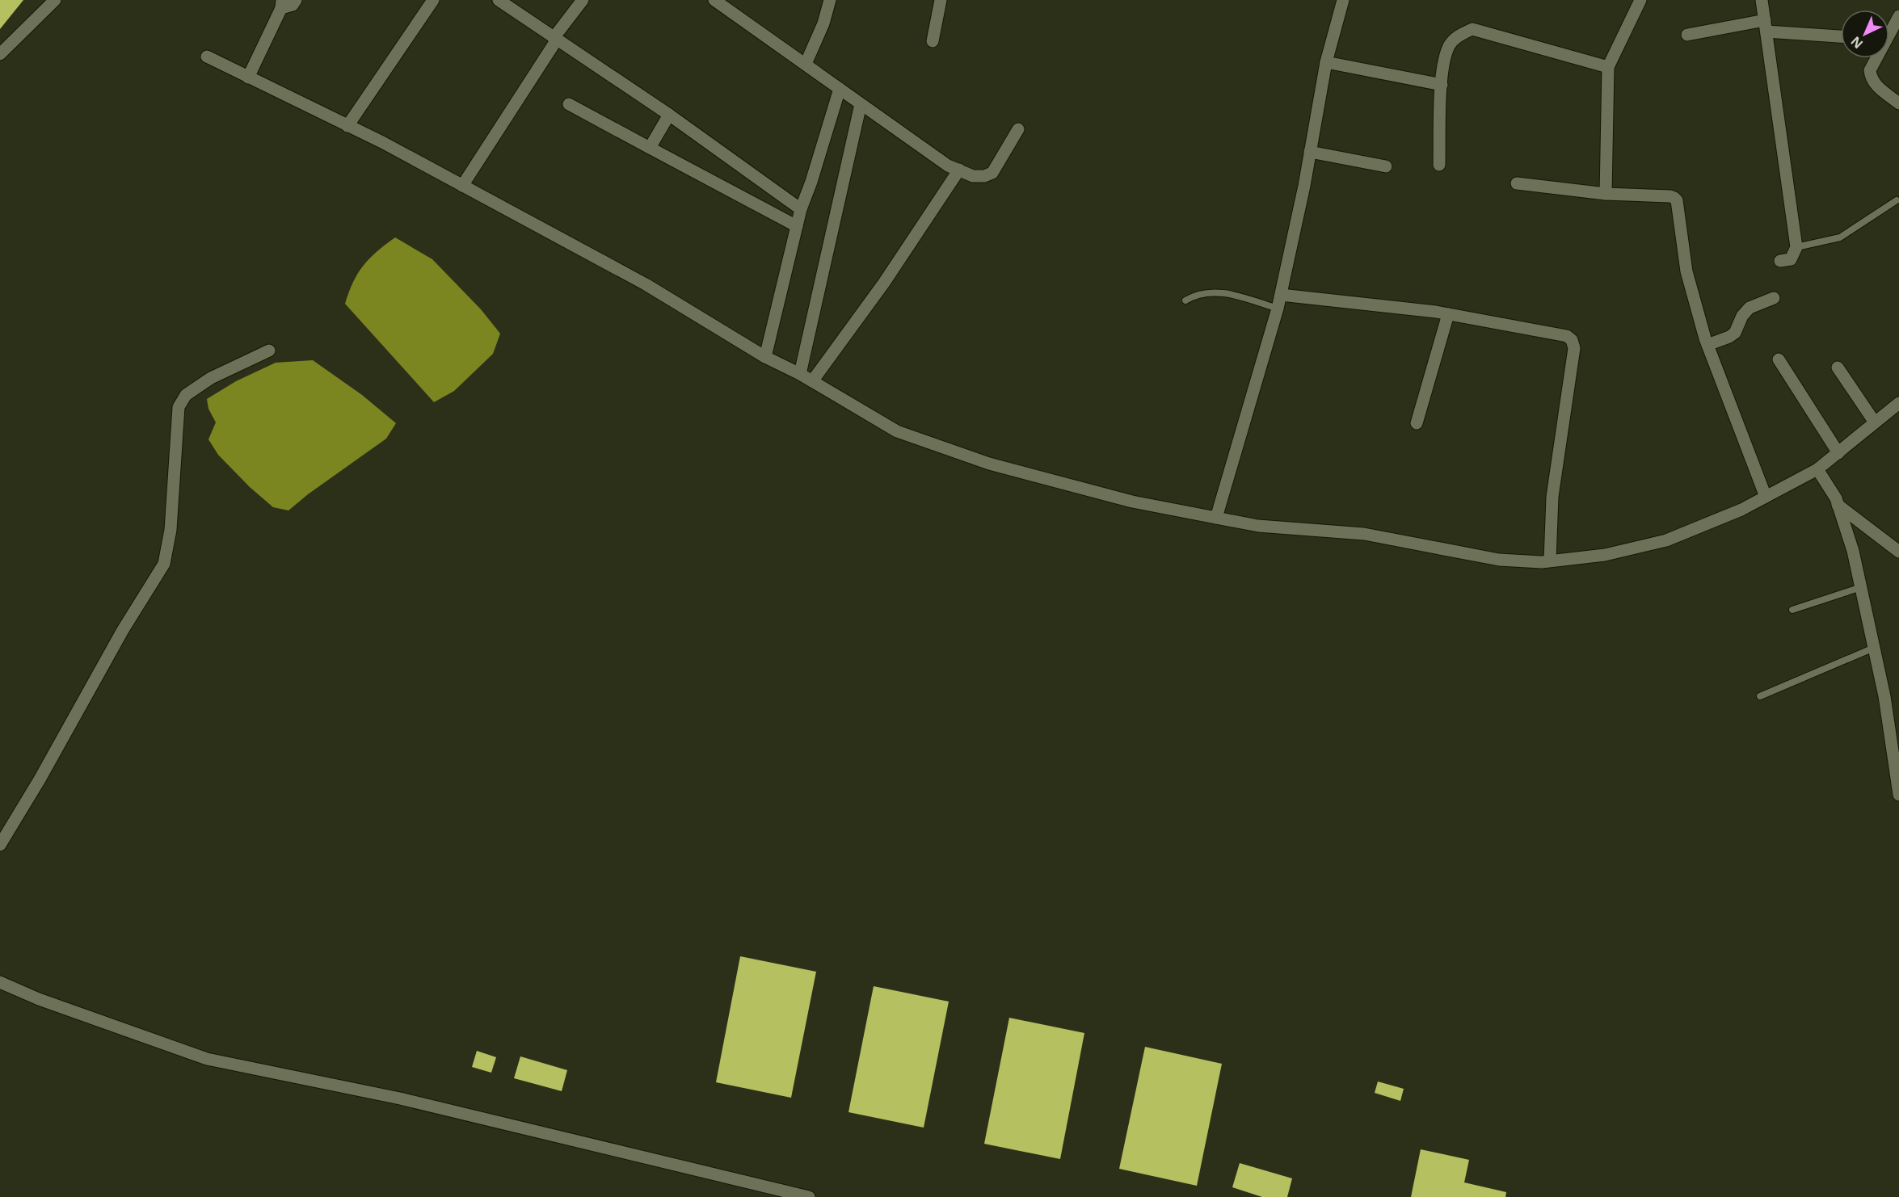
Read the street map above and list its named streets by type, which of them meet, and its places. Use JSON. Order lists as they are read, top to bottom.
{
  "north": "bottom left"
}
